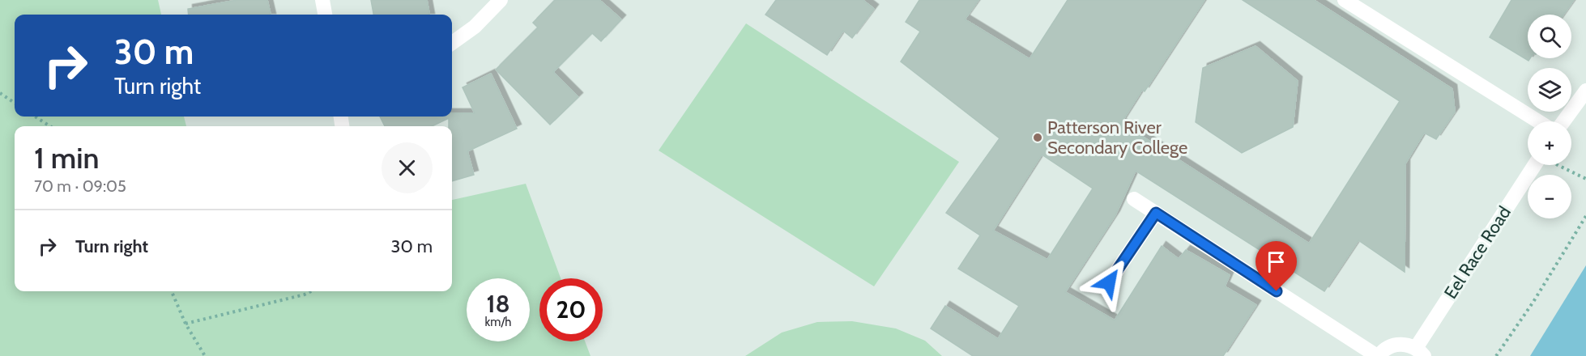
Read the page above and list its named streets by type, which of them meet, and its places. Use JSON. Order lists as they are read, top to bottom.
{
  "streets": {
    "street": ["Eel Race Road"]
  },
  "places": ["Patterson River Secondary College"],
  "page": {
    "map_buttons": ["+", "−"],
    "turn": ["30 m", "Turn right"],
    "heading": ["1 min", "70 m · 09:05"],
    "list": [
      {
        "name": "Turn right",
        "value": "30 m"
      }
    ],
    "speed": "18 km/h",
    "limit": "20"
  }
}
